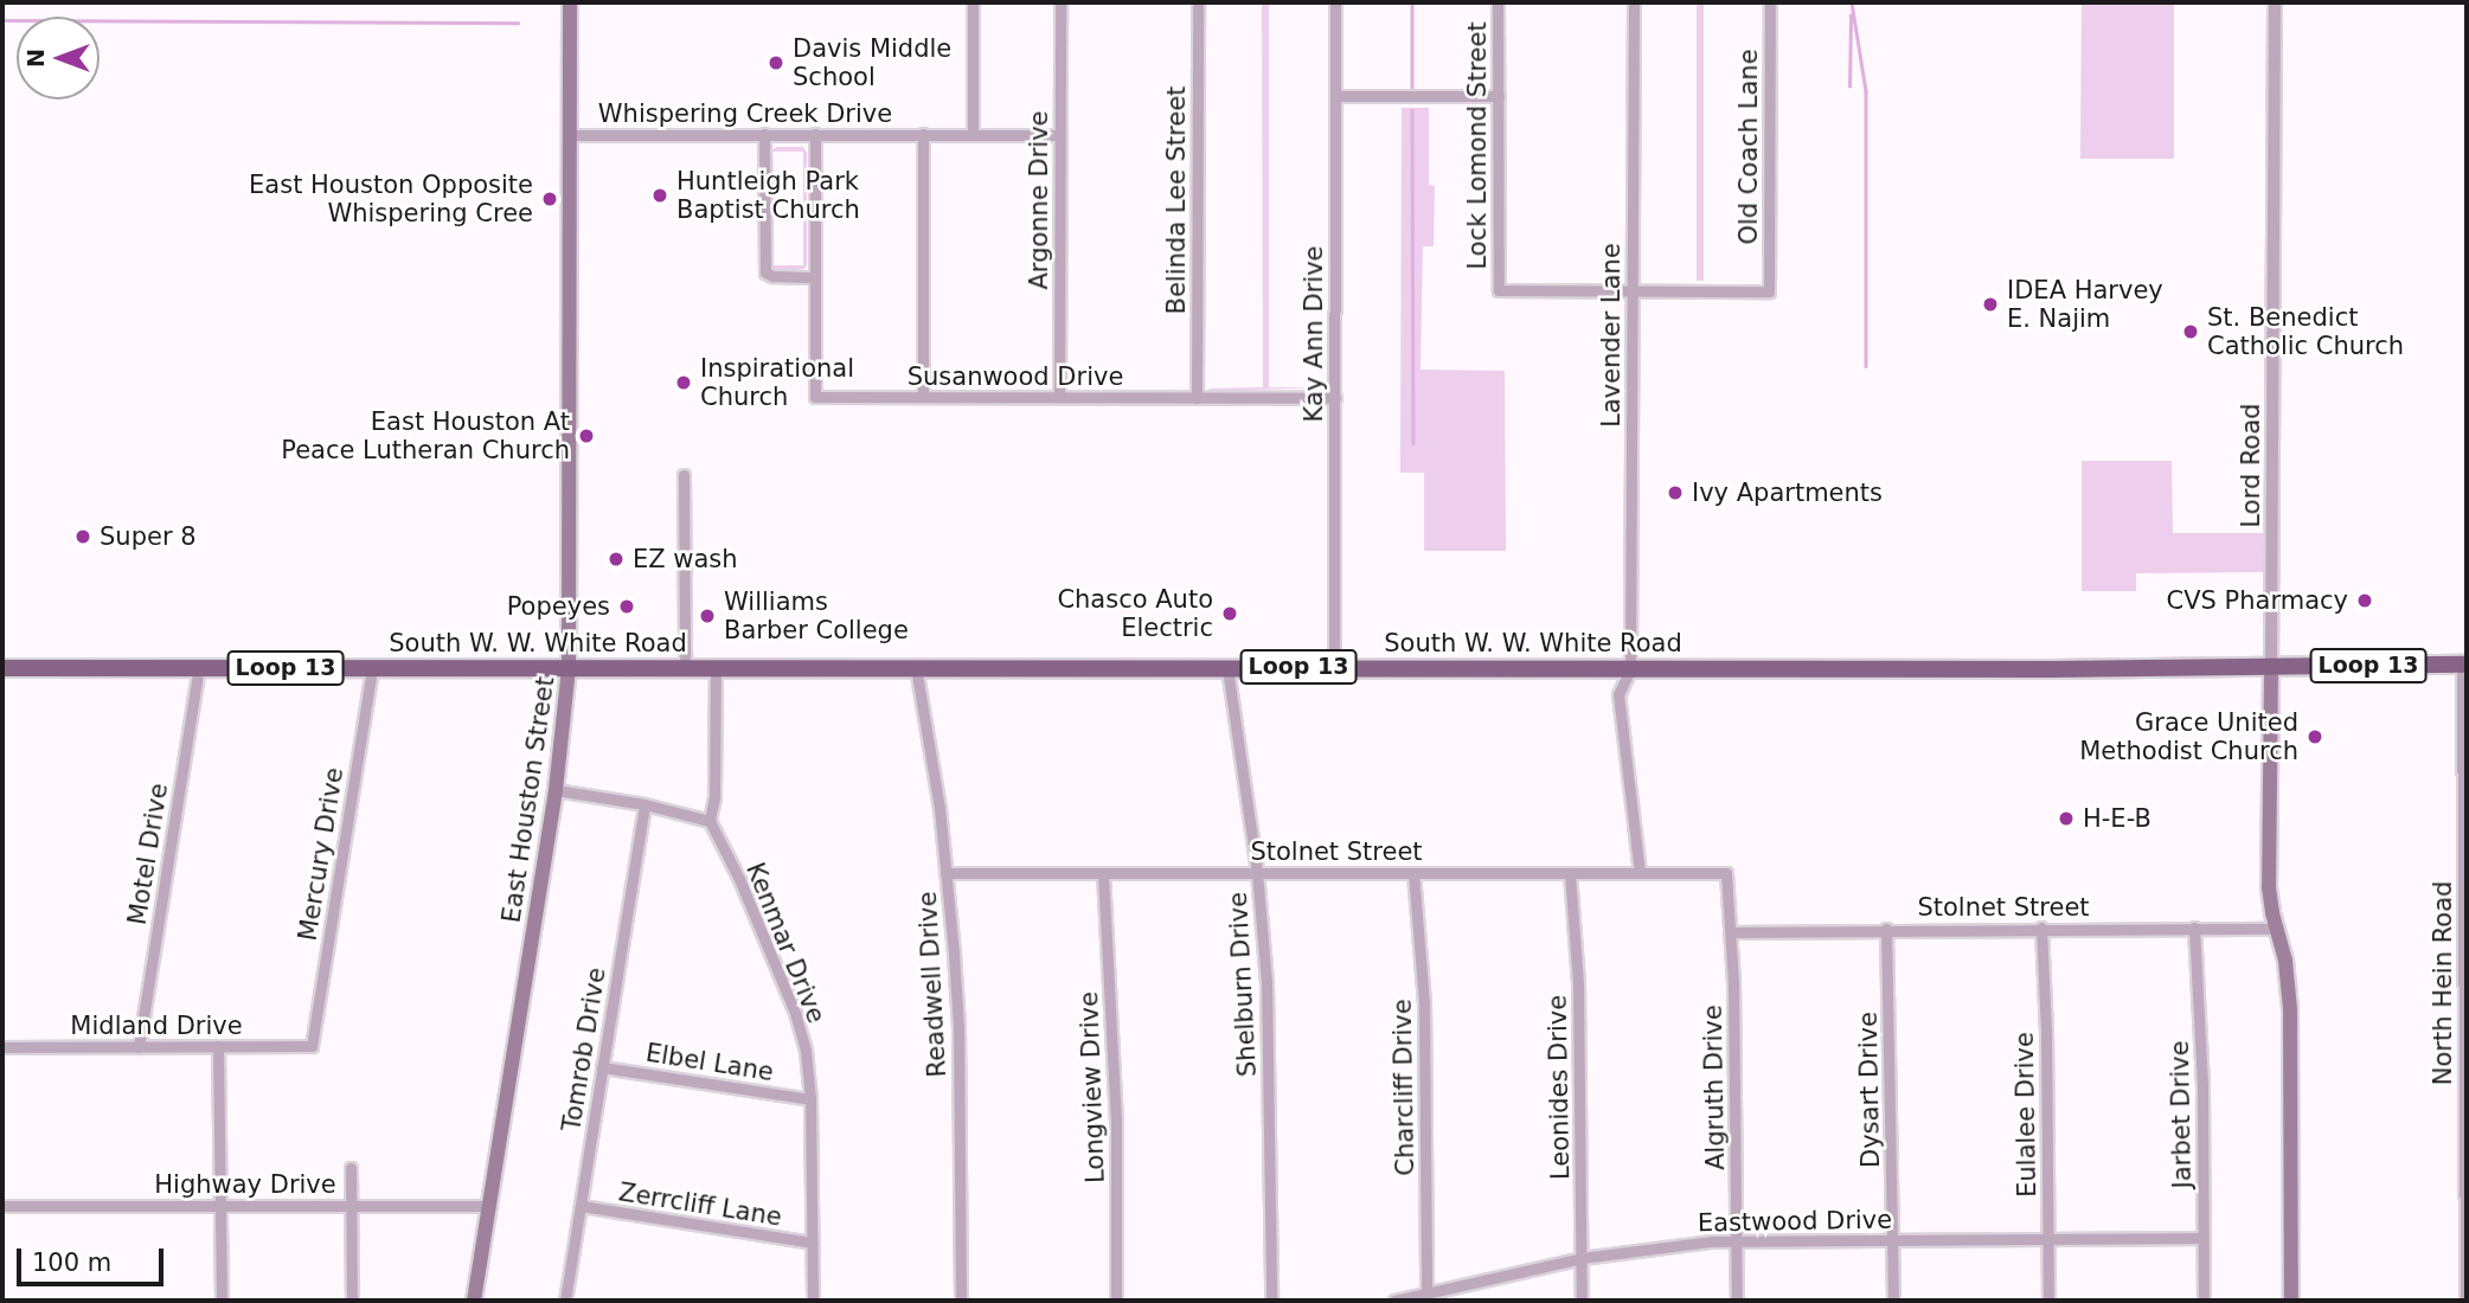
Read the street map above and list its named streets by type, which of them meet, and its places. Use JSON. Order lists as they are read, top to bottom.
{
  "streets": {
    "main road": [
      "Lord Road",
      "South W. W. White Road",
      "Loop 13",
      "East Houston Street"
    ],
    "street": [
      "Whispering Creek Drive",
      "Lock Lomond Street",
      "Old Coach Lane",
      "Argonne Drive",
      "Belinda Lee Street",
      "Kay Ann Drive",
      "Lavender Lane",
      "Susanwood Drive",
      "Stolnet Street",
      "Motel Drive",
      "Mercury Drive",
      "Kenmar Drive",
      "North Hein Road",
      "Readwell Drive",
      "Shelburn Drive",
      "Midland Drive",
      "Tomrob Drive",
      "Elbel Lane",
      "Longview Drive",
      "Charcliff Drive",
      "Leonides Drive",
      "Algruth Drive",
      "Dysart Drive",
      "Eulalee Drive",
      "Jarbet Drive",
      "Highway Drive",
      "Zerrcliff Lane",
      "Eastwood Drive"
    ]
  },
  "crossings": [
    ["Whispering Creek Drive", "Susanwood Drive"],
    ["Whispering Creek Drive", "East Houston Street"],
    ["Lock Lomond Street", "Old Coach Lane"],
    ["Lock Lomond Street", "Lavender Lane"],
    ["Old Coach Lane", "Lavender Lane"],
    ["Argonne Drive", "Susanwood Drive"],
    ["Belinda Lee Street", "Susanwood Drive"],
    ["Kay Ann Drive", "Susanwood Drive"],
    ["Kay Ann Drive", "South W. W. White Road"],
    ["Lavender Lane", "South W. W. White Road"],
    ["Lord Road", "South W. W. White Road"],
    ["Lord Road", "Stolnet Street"],
    ["South W. W. White Road", "East Houston Street"],
    ["South W. W. White Road", "Motel Drive"],
    ["South W. W. White Road", "Mercury Drive"],
    ["South W. W. White Road", "North Hein Road"],
    ["South W. W. White Road", "Readwell Drive"],
    ["South W. W. White Road", "Shelburn Drive"],
    ["East Houston Street", "Highway Drive"],
    ["Stolnet Street", "Readwell Drive"],
    ["Stolnet Street", "Shelburn Drive"],
    ["Stolnet Street", "Longview Drive"],
    ["Stolnet Street", "Charcliff Drive"],
    ["Stolnet Street", "Leonides Drive"],
    ["Stolnet Street", "Algruth Drive"],
    ["Stolnet Street", "Dysart Drive"],
    ["Stolnet Street", "Eulalee Drive"],
    ["Stolnet Street", "Jarbet Drive"],
    ["Motel Drive", "Midland Drive"],
    ["Mercury Drive", "Midland Drive"],
    ["Kenmar Drive", "Elbel Lane"],
    ["Kenmar Drive", "Zerrcliff Lane"],
    ["Tomrob Drive", "Elbel Lane"],
    ["Tomrob Drive", "Zerrcliff Lane"],
    ["Charcliff Drive", "Eastwood Drive"],
    ["Leonides Drive", "Eastwood Drive"],
    ["Algruth Drive", "Eastwood Drive"],
    ["Dysart Drive", "Eastwood Drive"],
    ["Eulalee Drive", "Eastwood Drive"],
    ["Jarbet Drive", "Eastwood Drive"]
  ],
  "places": [
    "Davis Middle School",
    "Huntleigh Park Baptist Church",
    "East Houston Opposite Whispering Cree",
    "IDEA Harvey E. Najim",
    "St. Benedict Catholic Church",
    "Inspirational Church",
    "East Houston At Peace Lutheran Church",
    "Ivy Apartments",
    "Super 8",
    "EZ wash",
    "CVS Pharmacy",
    "Popeyes",
    "Chasco Auto Electric",
    "Williams Barber College",
    "Grace United Methodist Church",
    "H-E-B"
  ],
  "scale_bar": "100 m",
  "north": "left"
}
